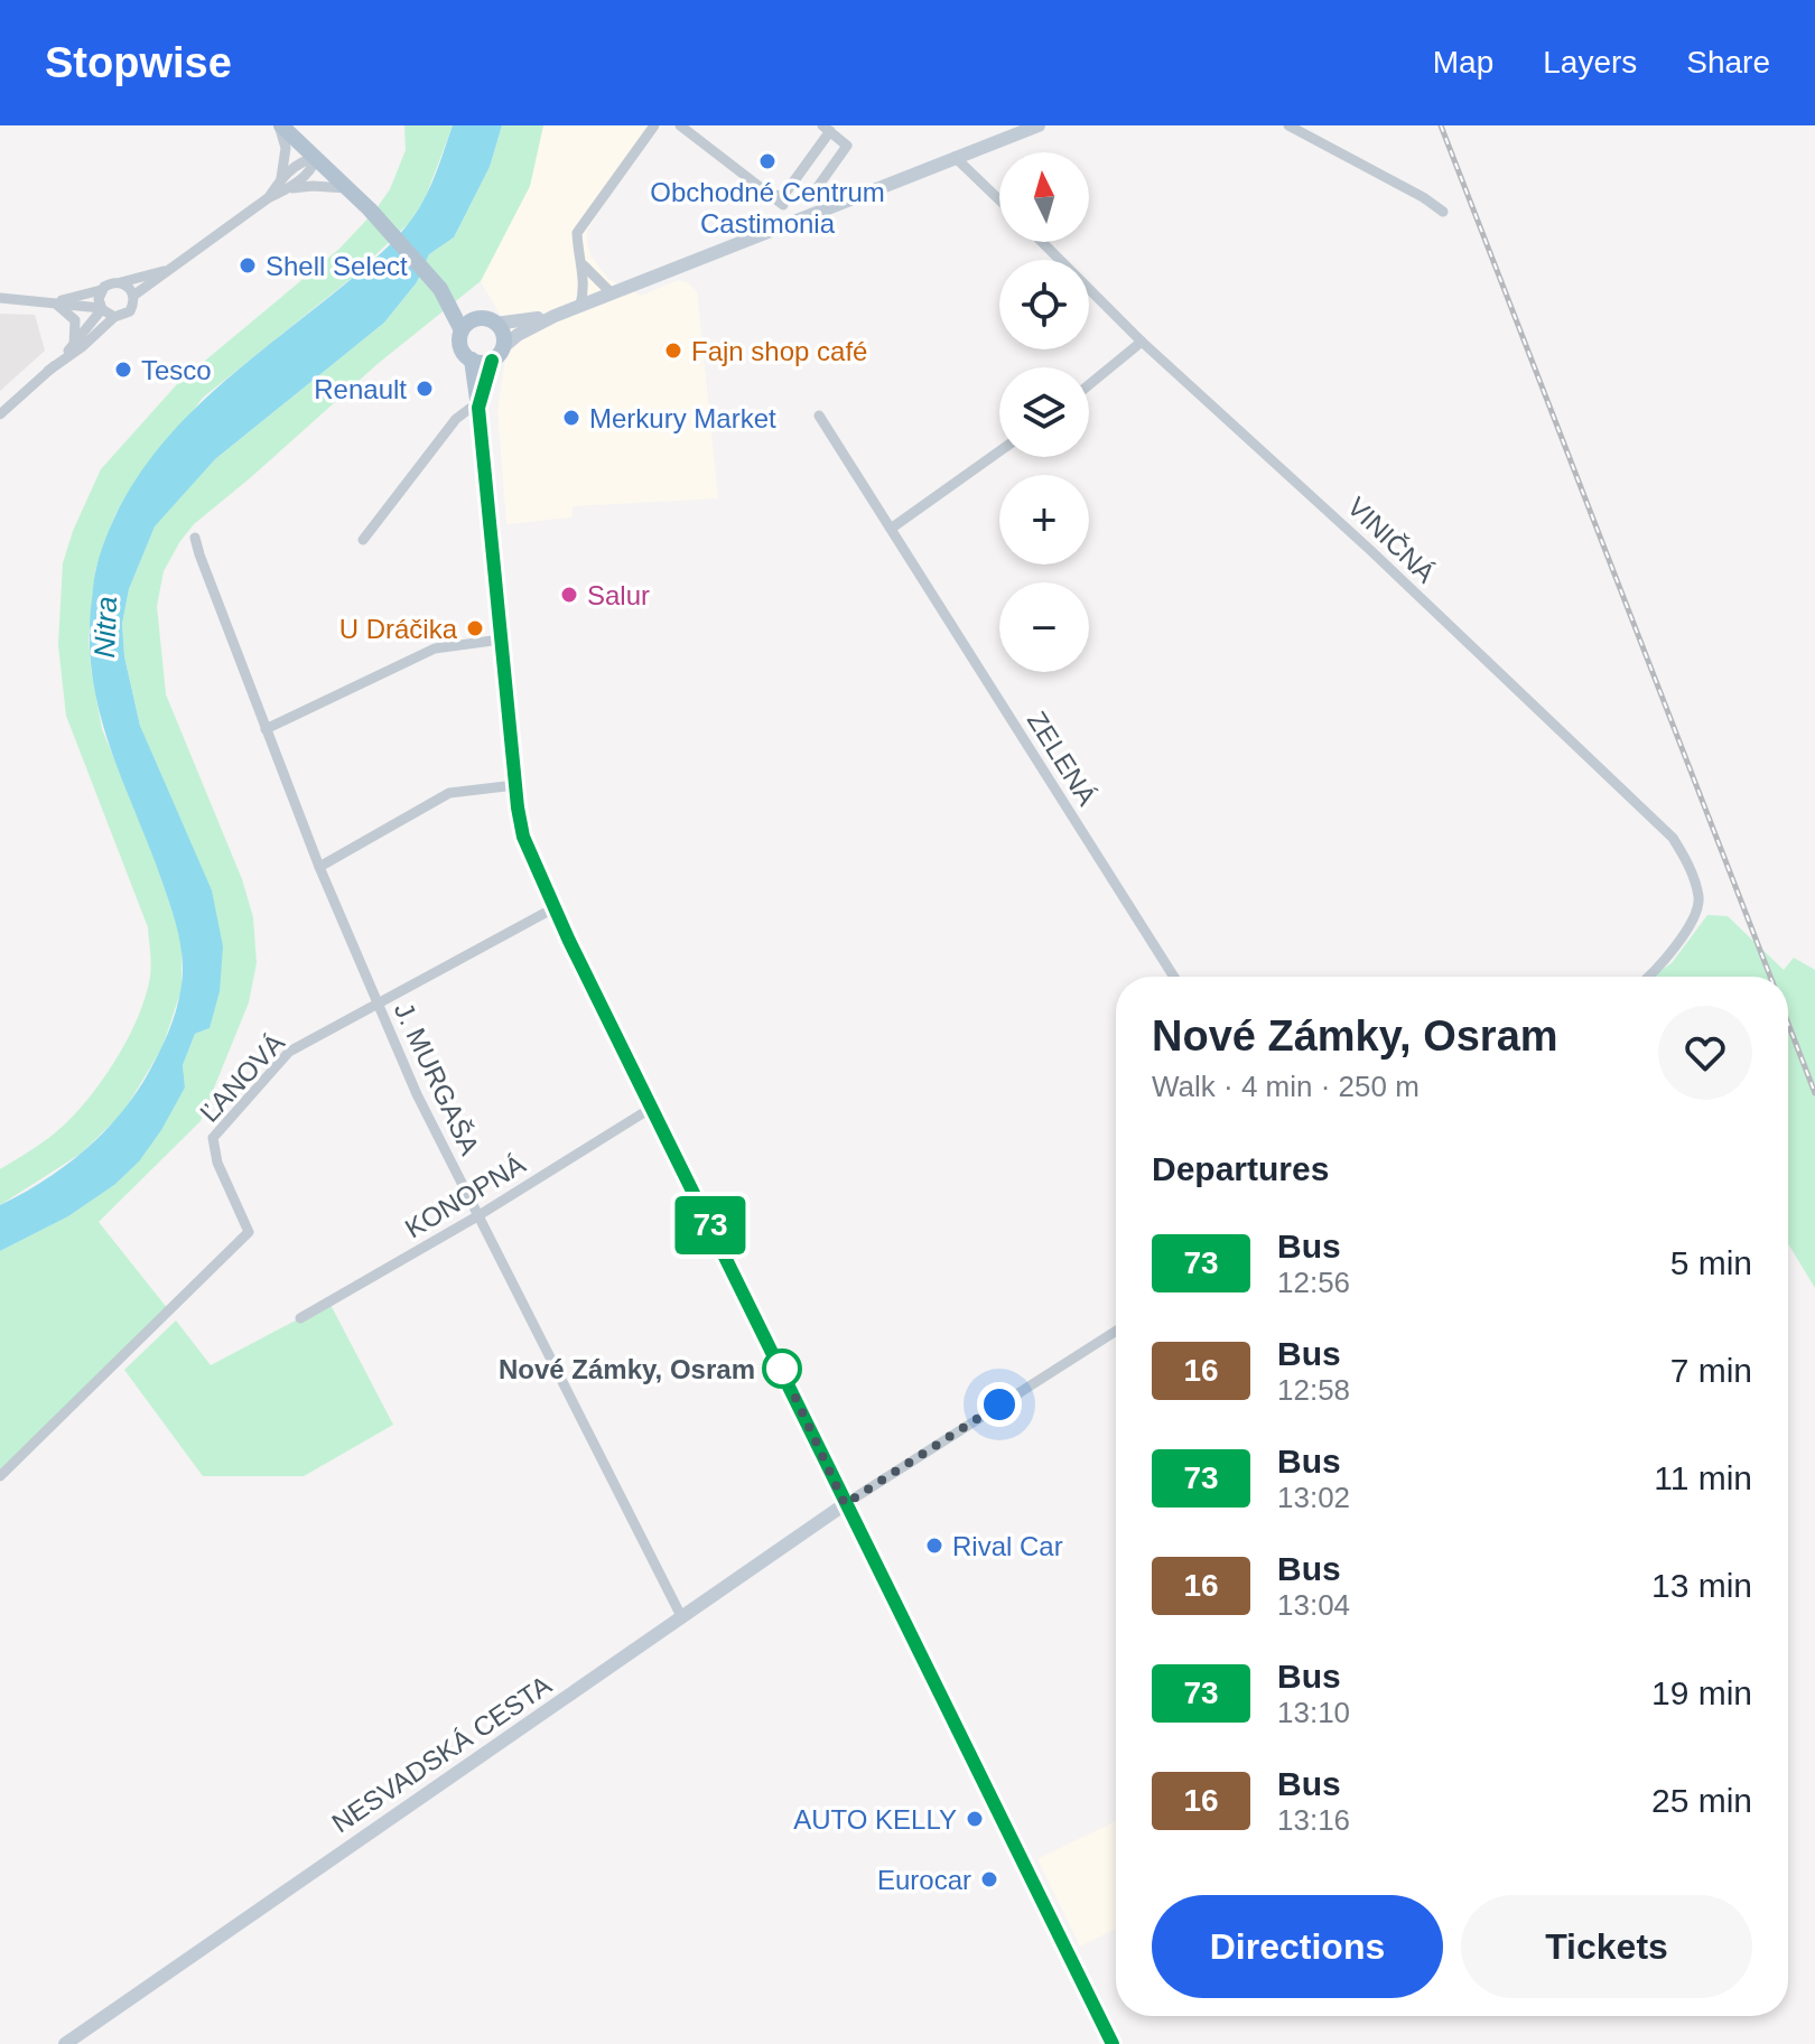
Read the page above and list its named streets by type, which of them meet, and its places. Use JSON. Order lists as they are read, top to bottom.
{
  "streets": {
    "street": [
      "VINIČNÁ",
      "ZELENÁ",
      "ĽANOVÁ",
      "J. MURGAŠA",
      "KONOPNÁ",
      "NESVADSKÁ CESTA"
    ]
  },
  "crossings": [
    ["ĽANOVÁ", "J. MURGAŠA"],
    ["J. MURGAŠA", "KONOPNÁ"],
    ["J. MURGAŠA", "NESVADSKÁ CESTA"]
  ],
  "water": ["Nitra"],
  "places": [
    "Obchodné Centrum Castimonia",
    "Shell Select",
    "Fajn shop café",
    "Tesco",
    "Renault",
    "Merkury Market",
    "Salur",
    "U Dráčika",
    "Nové Zámky, Osram",
    "Rival Car",
    "AUTO KELLY",
    "Eurocar"
  ],
  "lines": ["bus line 73"],
  "north": "top",
  "page": {
    "header": "Stopwise",
    "nav": ["Map", "Layers", "Share"],
    "on_map": "73",
    "map_buttons": ["+", "−"],
    "heading": [
      ["Nové Zámky, Osram", "Walk · 4 min · 250 m"],
      "Departures"
    ],
    "list": [
      {
        "mark": "73",
        "name": "Bus",
        "note": "12:56",
        "value": "5 min"
      },
      {
        "mark": "16",
        "name": "Bus",
        "note": "12:58",
        "value": "7 min"
      },
      {
        "mark": "73",
        "name": "Bus",
        "note": "13:02",
        "value": "11 min"
      },
      {
        "mark": "16",
        "name": "Bus",
        "note": "13:04",
        "value": "13 min"
      },
      {
        "mark": "73",
        "name": "Bus",
        "note": "13:10",
        "value": "19 min"
      },
      {
        "mark": "16",
        "name": "Bus",
        "note": "13:16",
        "value": "25 min"
      }
    ],
    "buttons": ["Directions", "Tickets"]
  }
}
